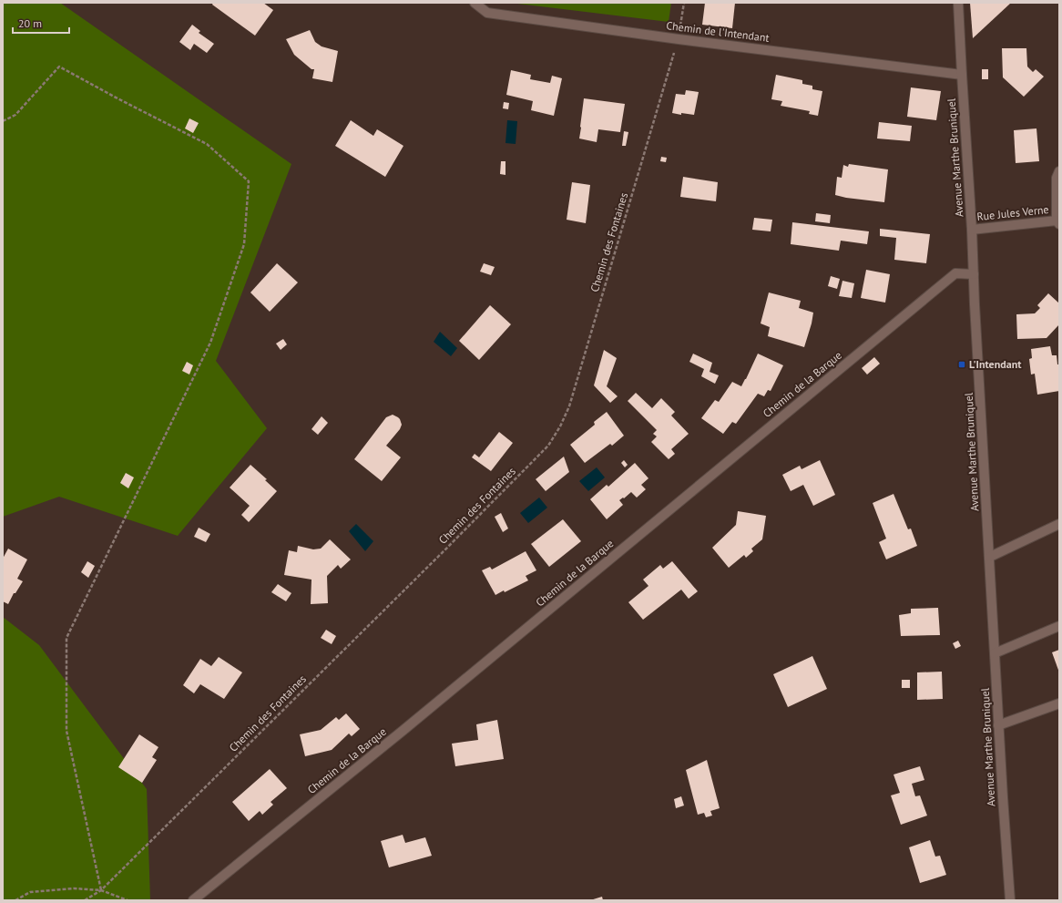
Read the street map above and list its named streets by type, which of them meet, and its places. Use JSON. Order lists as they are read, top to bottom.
{
  "streets": {
    "street": [
      "Chemin de l'Intendant",
      "Avenue Marthe Bruniquel",
      "Rue Jules Verne",
      "Chemin de la Barque"
    ],
    "path": ["Chemin des Fontaines"]
  },
  "crossings": [
    ["Chemin de l'Intendant", "Avenue Marthe Bruniquel"],
    ["Chemin de l'Intendant", "Chemin des Fontaines"],
    ["Avenue Marthe Bruniquel", "Rue Jules Verne"],
    ["Avenue Marthe Bruniquel", "Chemin de la Barque"]
  ],
  "places": {
    "transit": ["L'Intendant"]
  },
  "scale_bar": "20 m"
}
